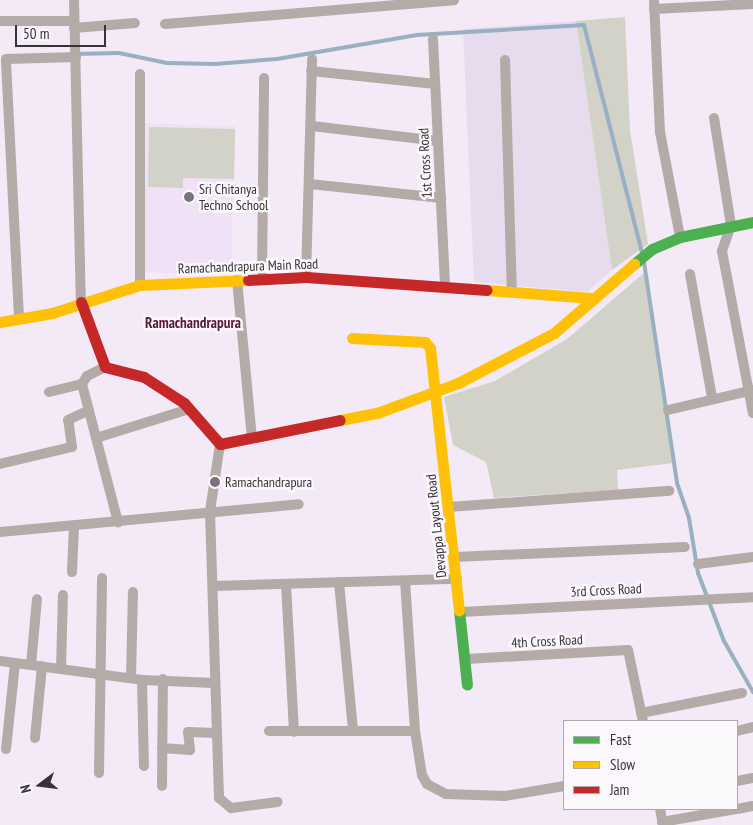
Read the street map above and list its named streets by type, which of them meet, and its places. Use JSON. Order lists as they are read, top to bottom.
{
  "streets": {
    "street": [
      "1st Cross Road",
      "Ramachandrapura Main Road",
      "Devappa Layout Road",
      "3rd Cross Road",
      "4th Cross Road"
    ]
  },
  "crossings": [
    ["1st Cross Road", "Ramachandrapura Main Road"],
    ["Devappa Layout Road", "3rd Cross Road"],
    ["Devappa Layout Road", "4th Cross Road"]
  ],
  "districts": ["Ramachandrapura"],
  "places": ["Sri Chitanya Techno School", "Ramachandrapura"],
  "legend": ["Fast", "Slow", "Jam"],
  "scale_bar": "50 m",
  "north": "left"
}
